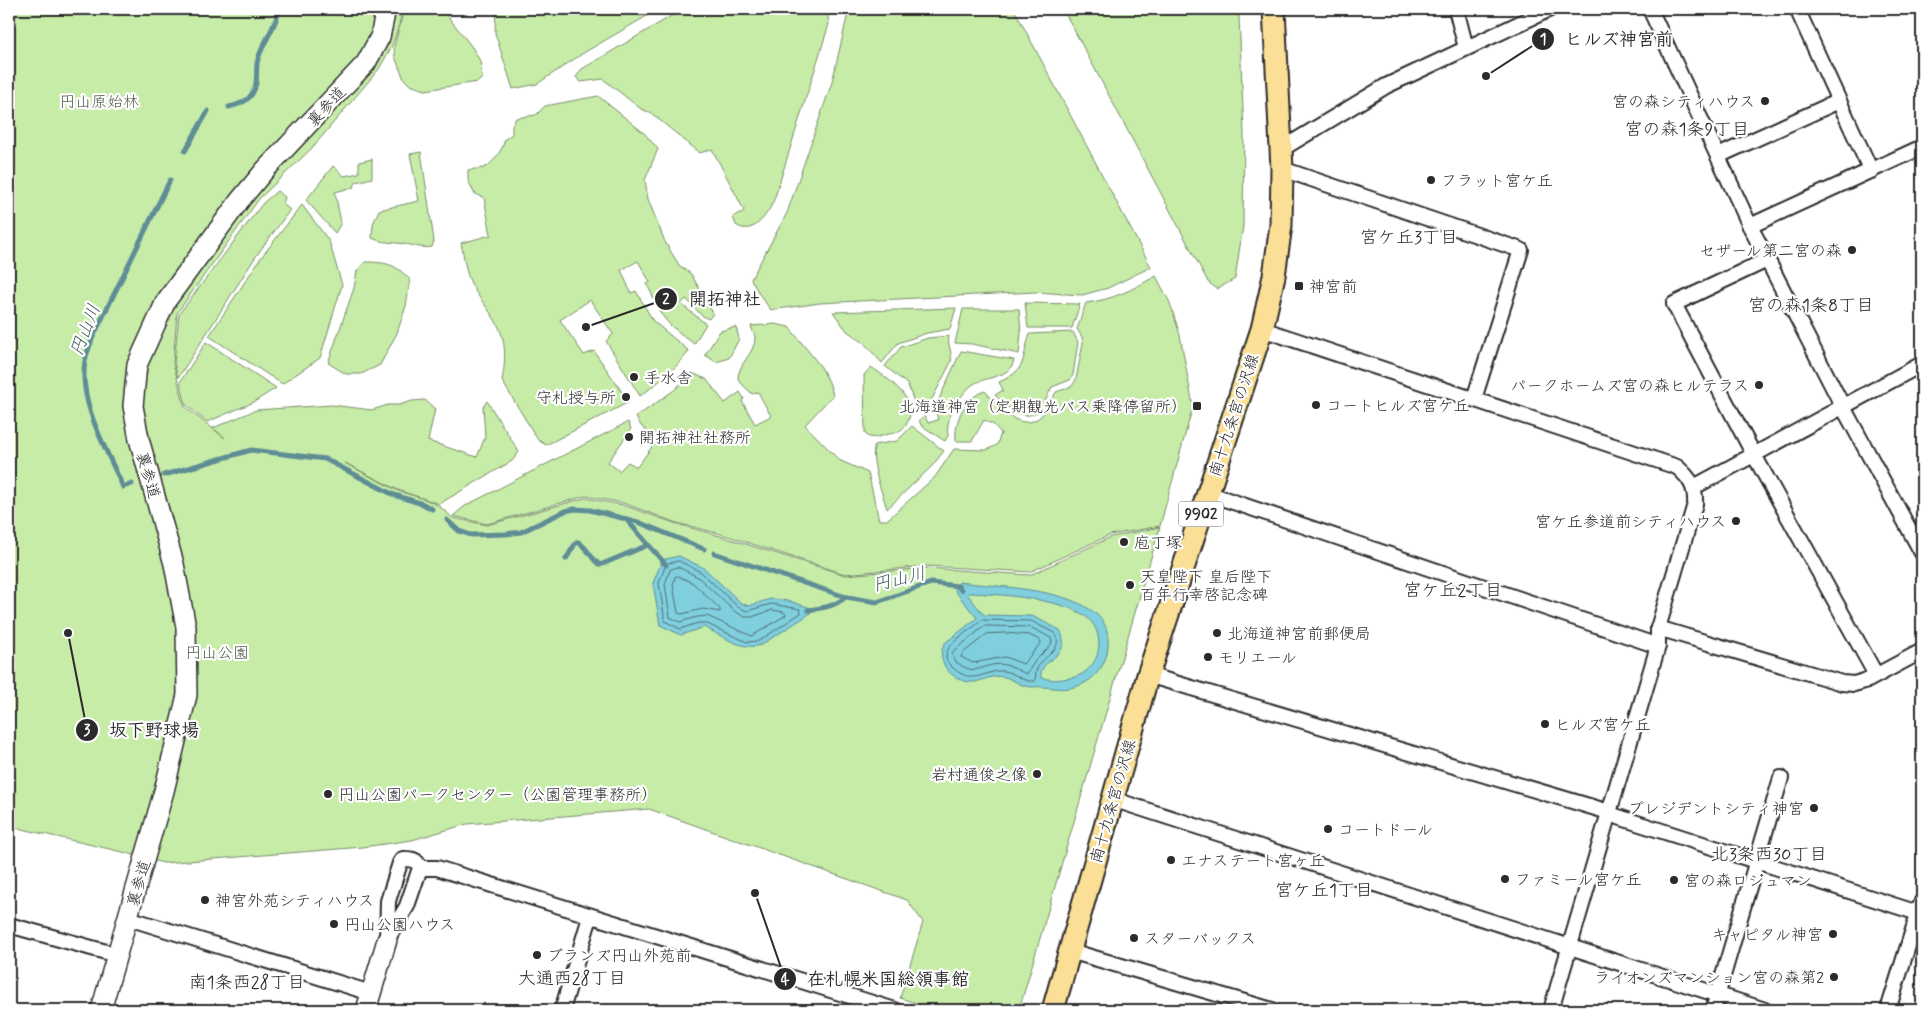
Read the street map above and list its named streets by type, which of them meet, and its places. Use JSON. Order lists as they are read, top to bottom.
{
  "streets": {
    "main road": ["南十九条宮の沢線", "9902"],
    "street": ["裏参道"]
  },
  "districts": [
    "宮の森1条9丁目",
    "宮ケ丘3丁目",
    "宮の森1条8丁目",
    "宮ケ丘2丁目",
    "北3条西30丁目",
    "宮ケ丘1丁目",
    "大通西28丁目",
    "南1条西28丁目"
  ],
  "water": ["円山川"],
  "parks": ["円山原始林", "円山公園"],
  "places": {
    "other": [
      "ヒルズ神宮前",
      "宮の森シティハウス",
      "フラット宮ケ丘",
      "セザール第二宮の森",
      "開拓神社",
      "手水舎",
      "パークホームズ宮の森ヒルテラス",
      "守札授与所",
      "コートヒルズ宮ケ丘",
      "開拓神社社務所",
      "宮ケ丘参道前シティハウス",
      "庖丁塚",
      "天皇陛下 皇后陛下 百年行幸啓記念碑",
      "坂下野球場",
      "北海道神宮前郵便局",
      "モリエール",
      "ヒルズ宮ケ丘",
      "岩村通俊之像",
      "円山公園パークセンター（公園管理事務所）",
      "プレジデントシティ神宮",
      "コートドール",
      "エナステート宮ヶ丘",
      "ファミール宮ケ丘",
      "宮の森ロジュマン",
      "在札幌米国総領事館",
      "神宮外苑シティハウス",
      "円山公園ハウス",
      "キャピタル神宮",
      "スターバックス",
      "ブランズ円山外苑前",
      "ライオンズマンション宮の森第2"
    ],
    "transit": ["神宮前", "北海道神宮（定期観光バス乗降停留所）"]
  }
}
